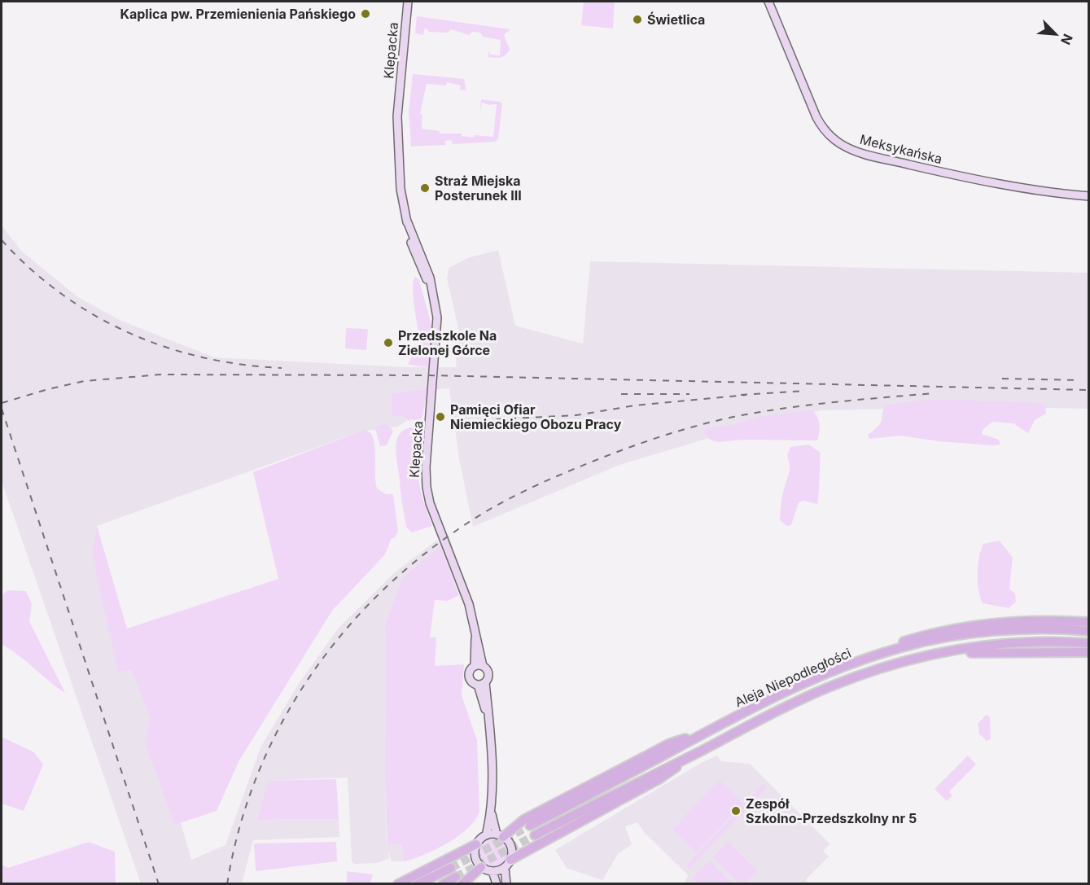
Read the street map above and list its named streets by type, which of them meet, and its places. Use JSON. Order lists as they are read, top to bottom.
{
  "streets": {
    "main road": ["Aleja Niepodległości"],
    "street": ["Klepacka", "Meksykańska"]
  },
  "places": [
    "Kaplica pw. Przemienienia Pańskiego",
    "Świetlica",
    "Straż Miejska Posterunek III",
    "Przedszkole Na Zielonej Górce",
    "Pamięci Ofiar Niemieckiego Obozu Pracy",
    "Zespół Szkolno-Przedszkolny nr 5"
  ],
  "north": "bottom right"
}
